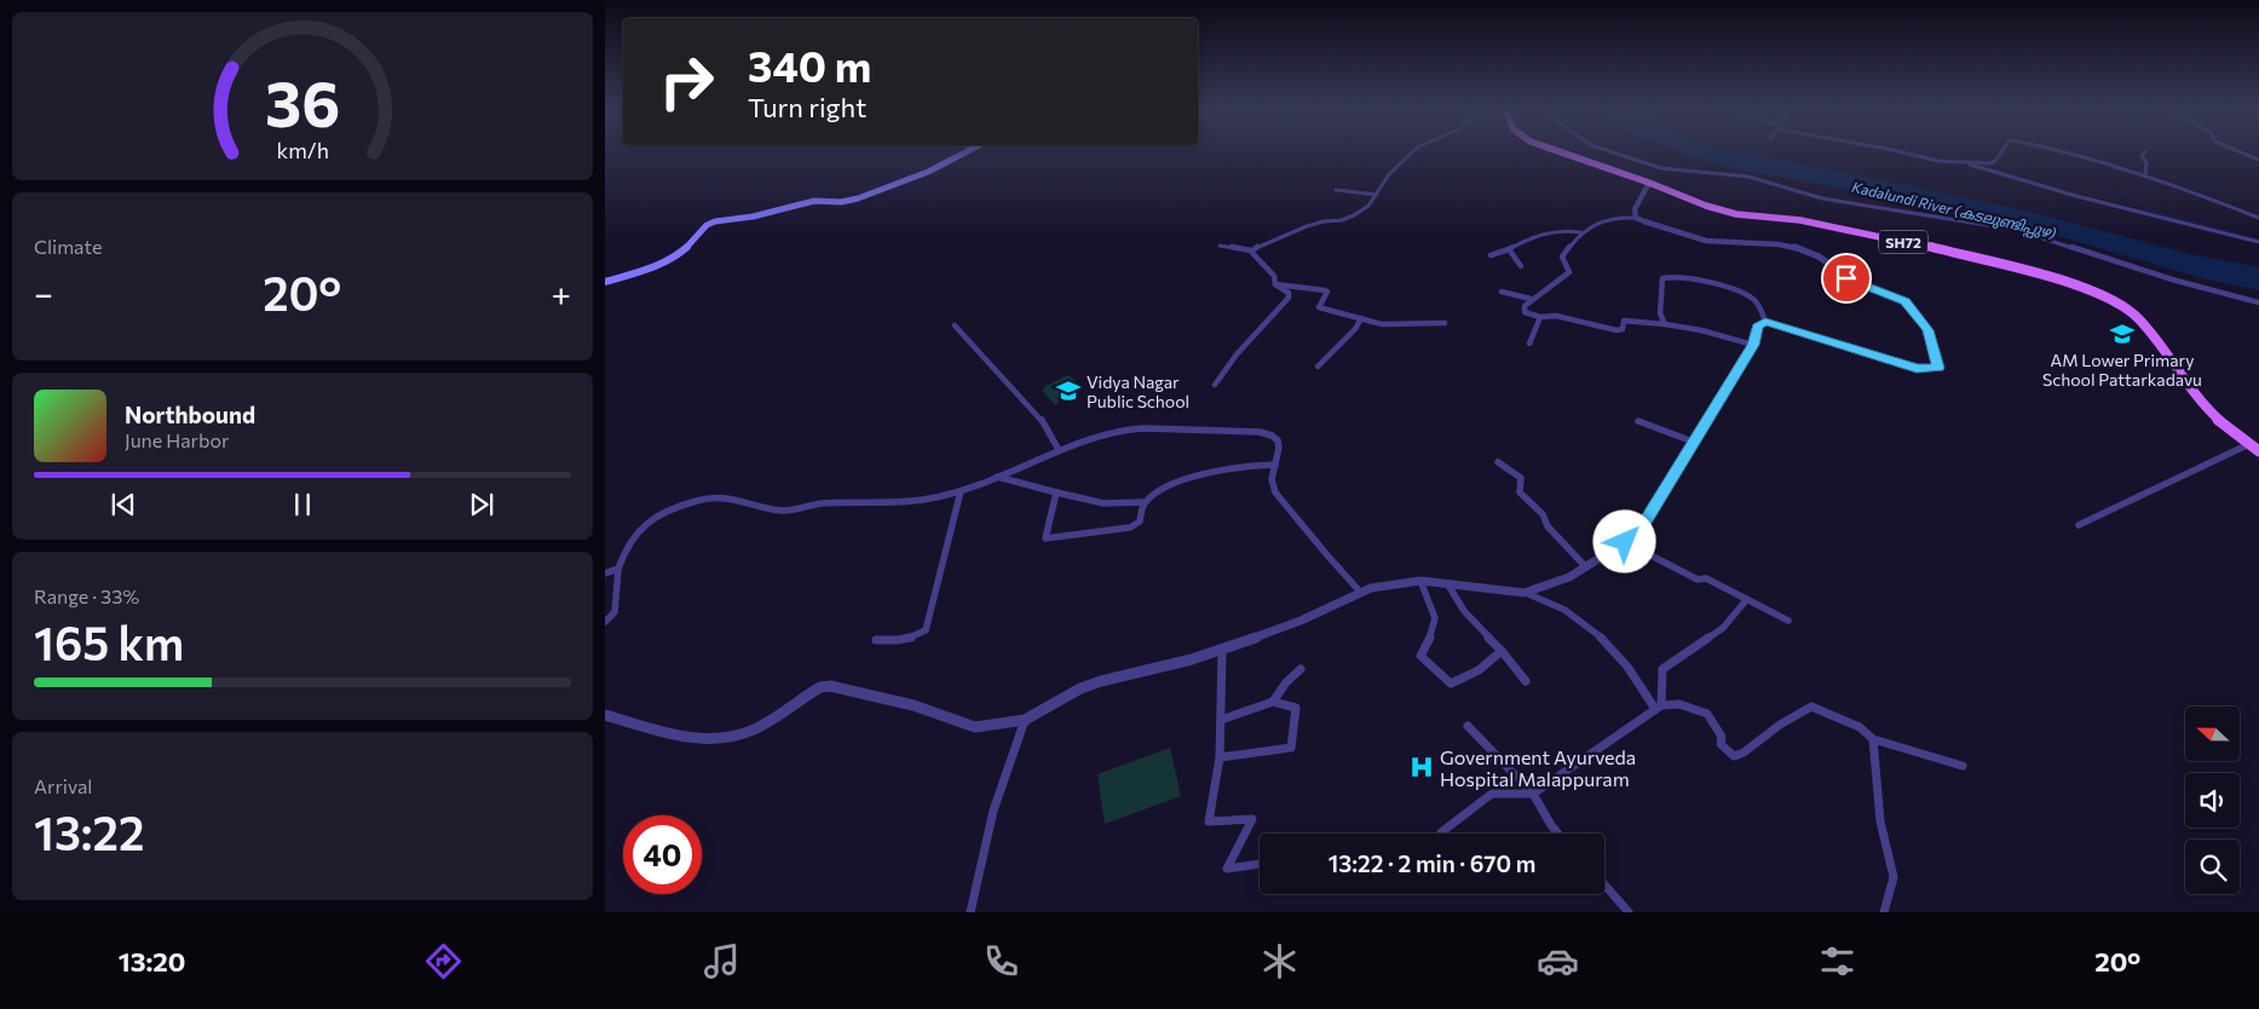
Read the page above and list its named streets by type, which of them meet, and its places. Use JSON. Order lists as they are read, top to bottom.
{
  "streets": {
    "main road": ["SH72"]
  },
  "water": ["Kadalundi River (കടലുണ്ടിപ്പുഴ)"],
  "places": {
    "school or university": ["AM Lower Primary School Pattarkadavu", "Vidya Nagar Public School"],
    "hospital": ["Government Ayurveda Hospital Malappuram"]
  },
  "north": "left",
  "page": {
    "turn": ["340 m", "Turn right"],
    "tile": [
      "Climate",
      ["Range · 33%", "165 km"],
      ["Arrival", "13:22"]
    ],
    "heat": ["−", "20°", "+"],
    "song": ["Northbound", "June Harbor"],
    "limit": "40",
    "trip": "13:22 · 2 min · 670 m",
    "tabs": ["13:20", "20°"],
    "gauge": ["36", "km/h"]
  }
}
